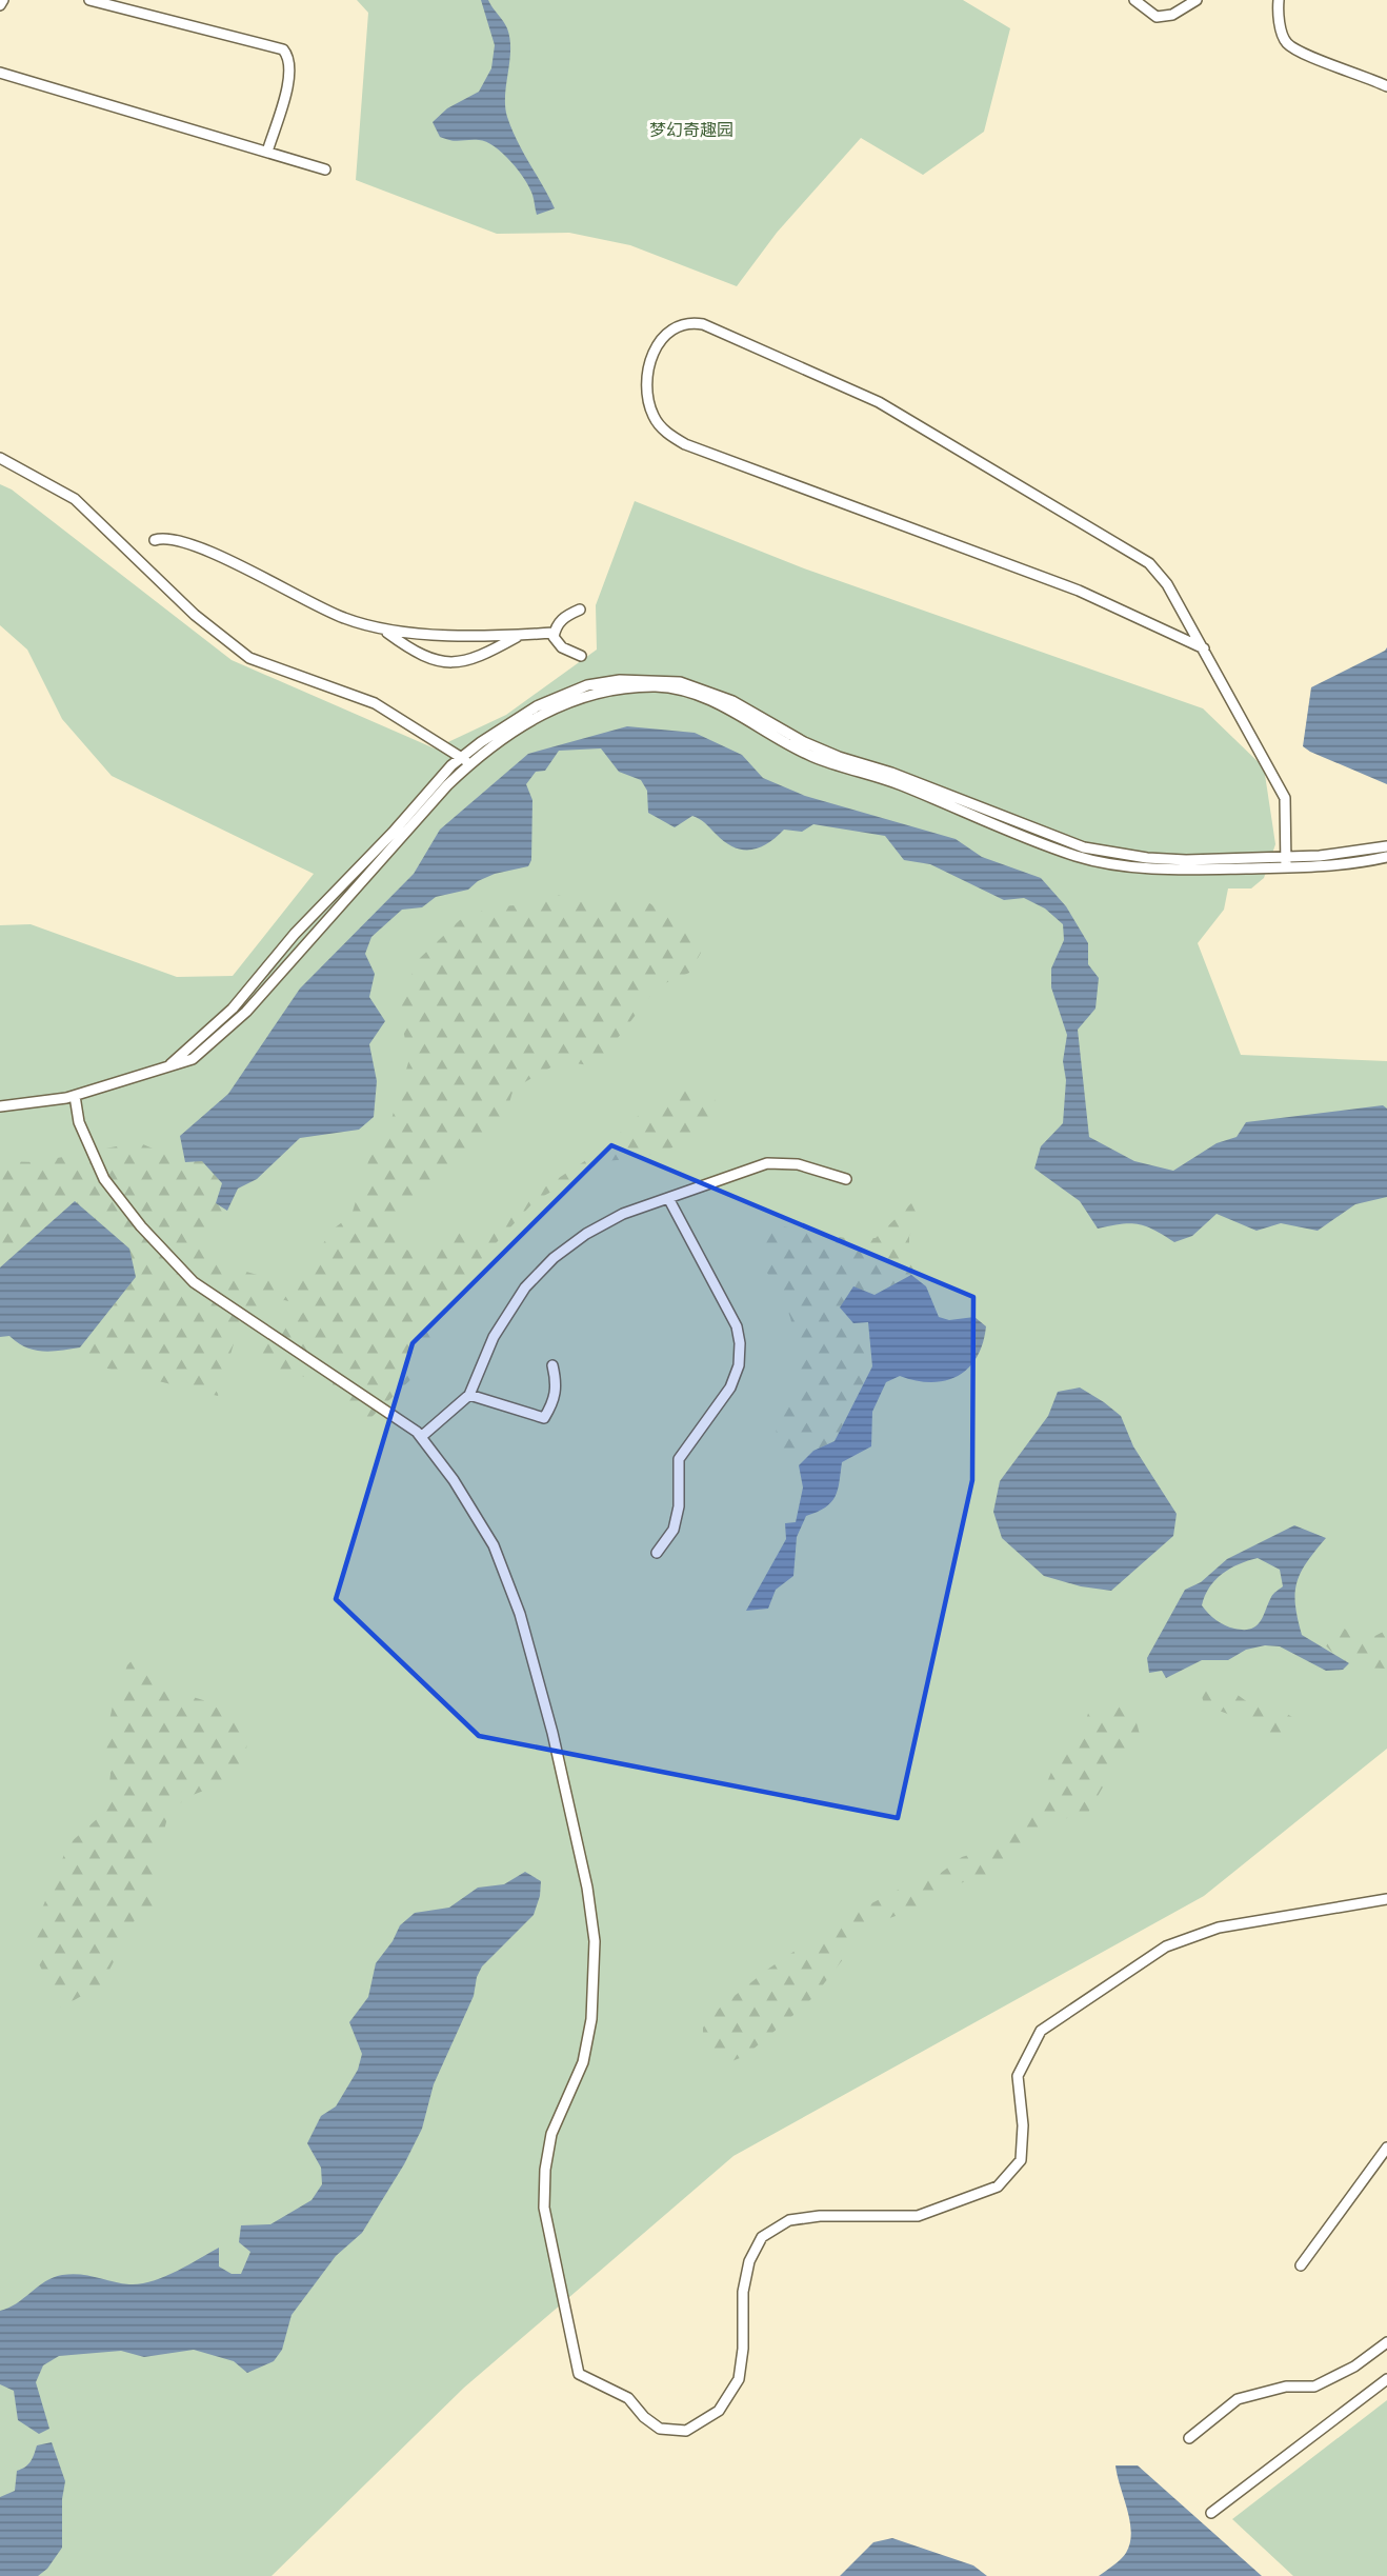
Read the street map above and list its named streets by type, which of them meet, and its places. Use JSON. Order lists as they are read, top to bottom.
{
  "parks": ["梦幻奇趣园"]
}
